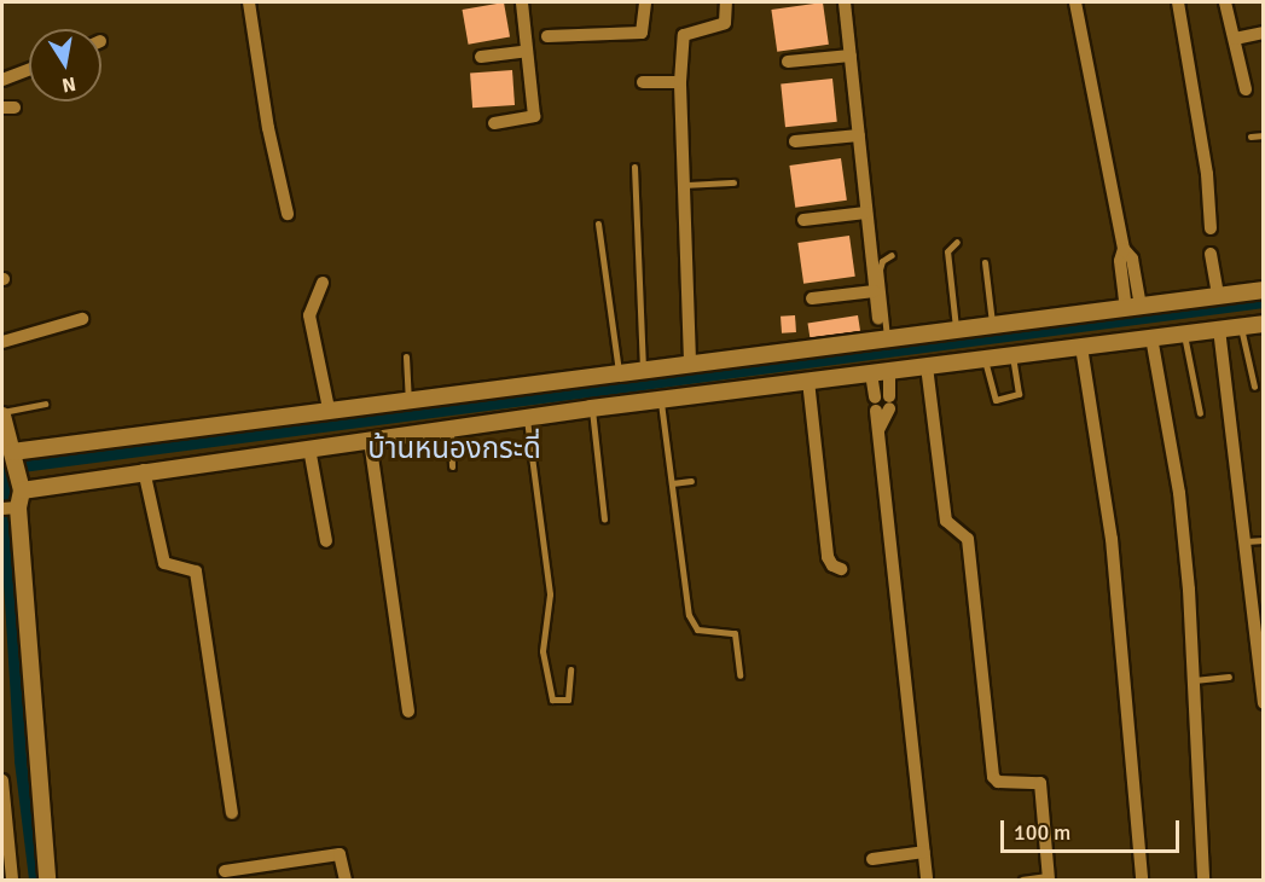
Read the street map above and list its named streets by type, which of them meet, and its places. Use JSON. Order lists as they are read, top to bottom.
{
  "districts": ["บ้านหนองกระดี่"],
  "scale_bar": "100 m",
  "north": "bottom"
}
